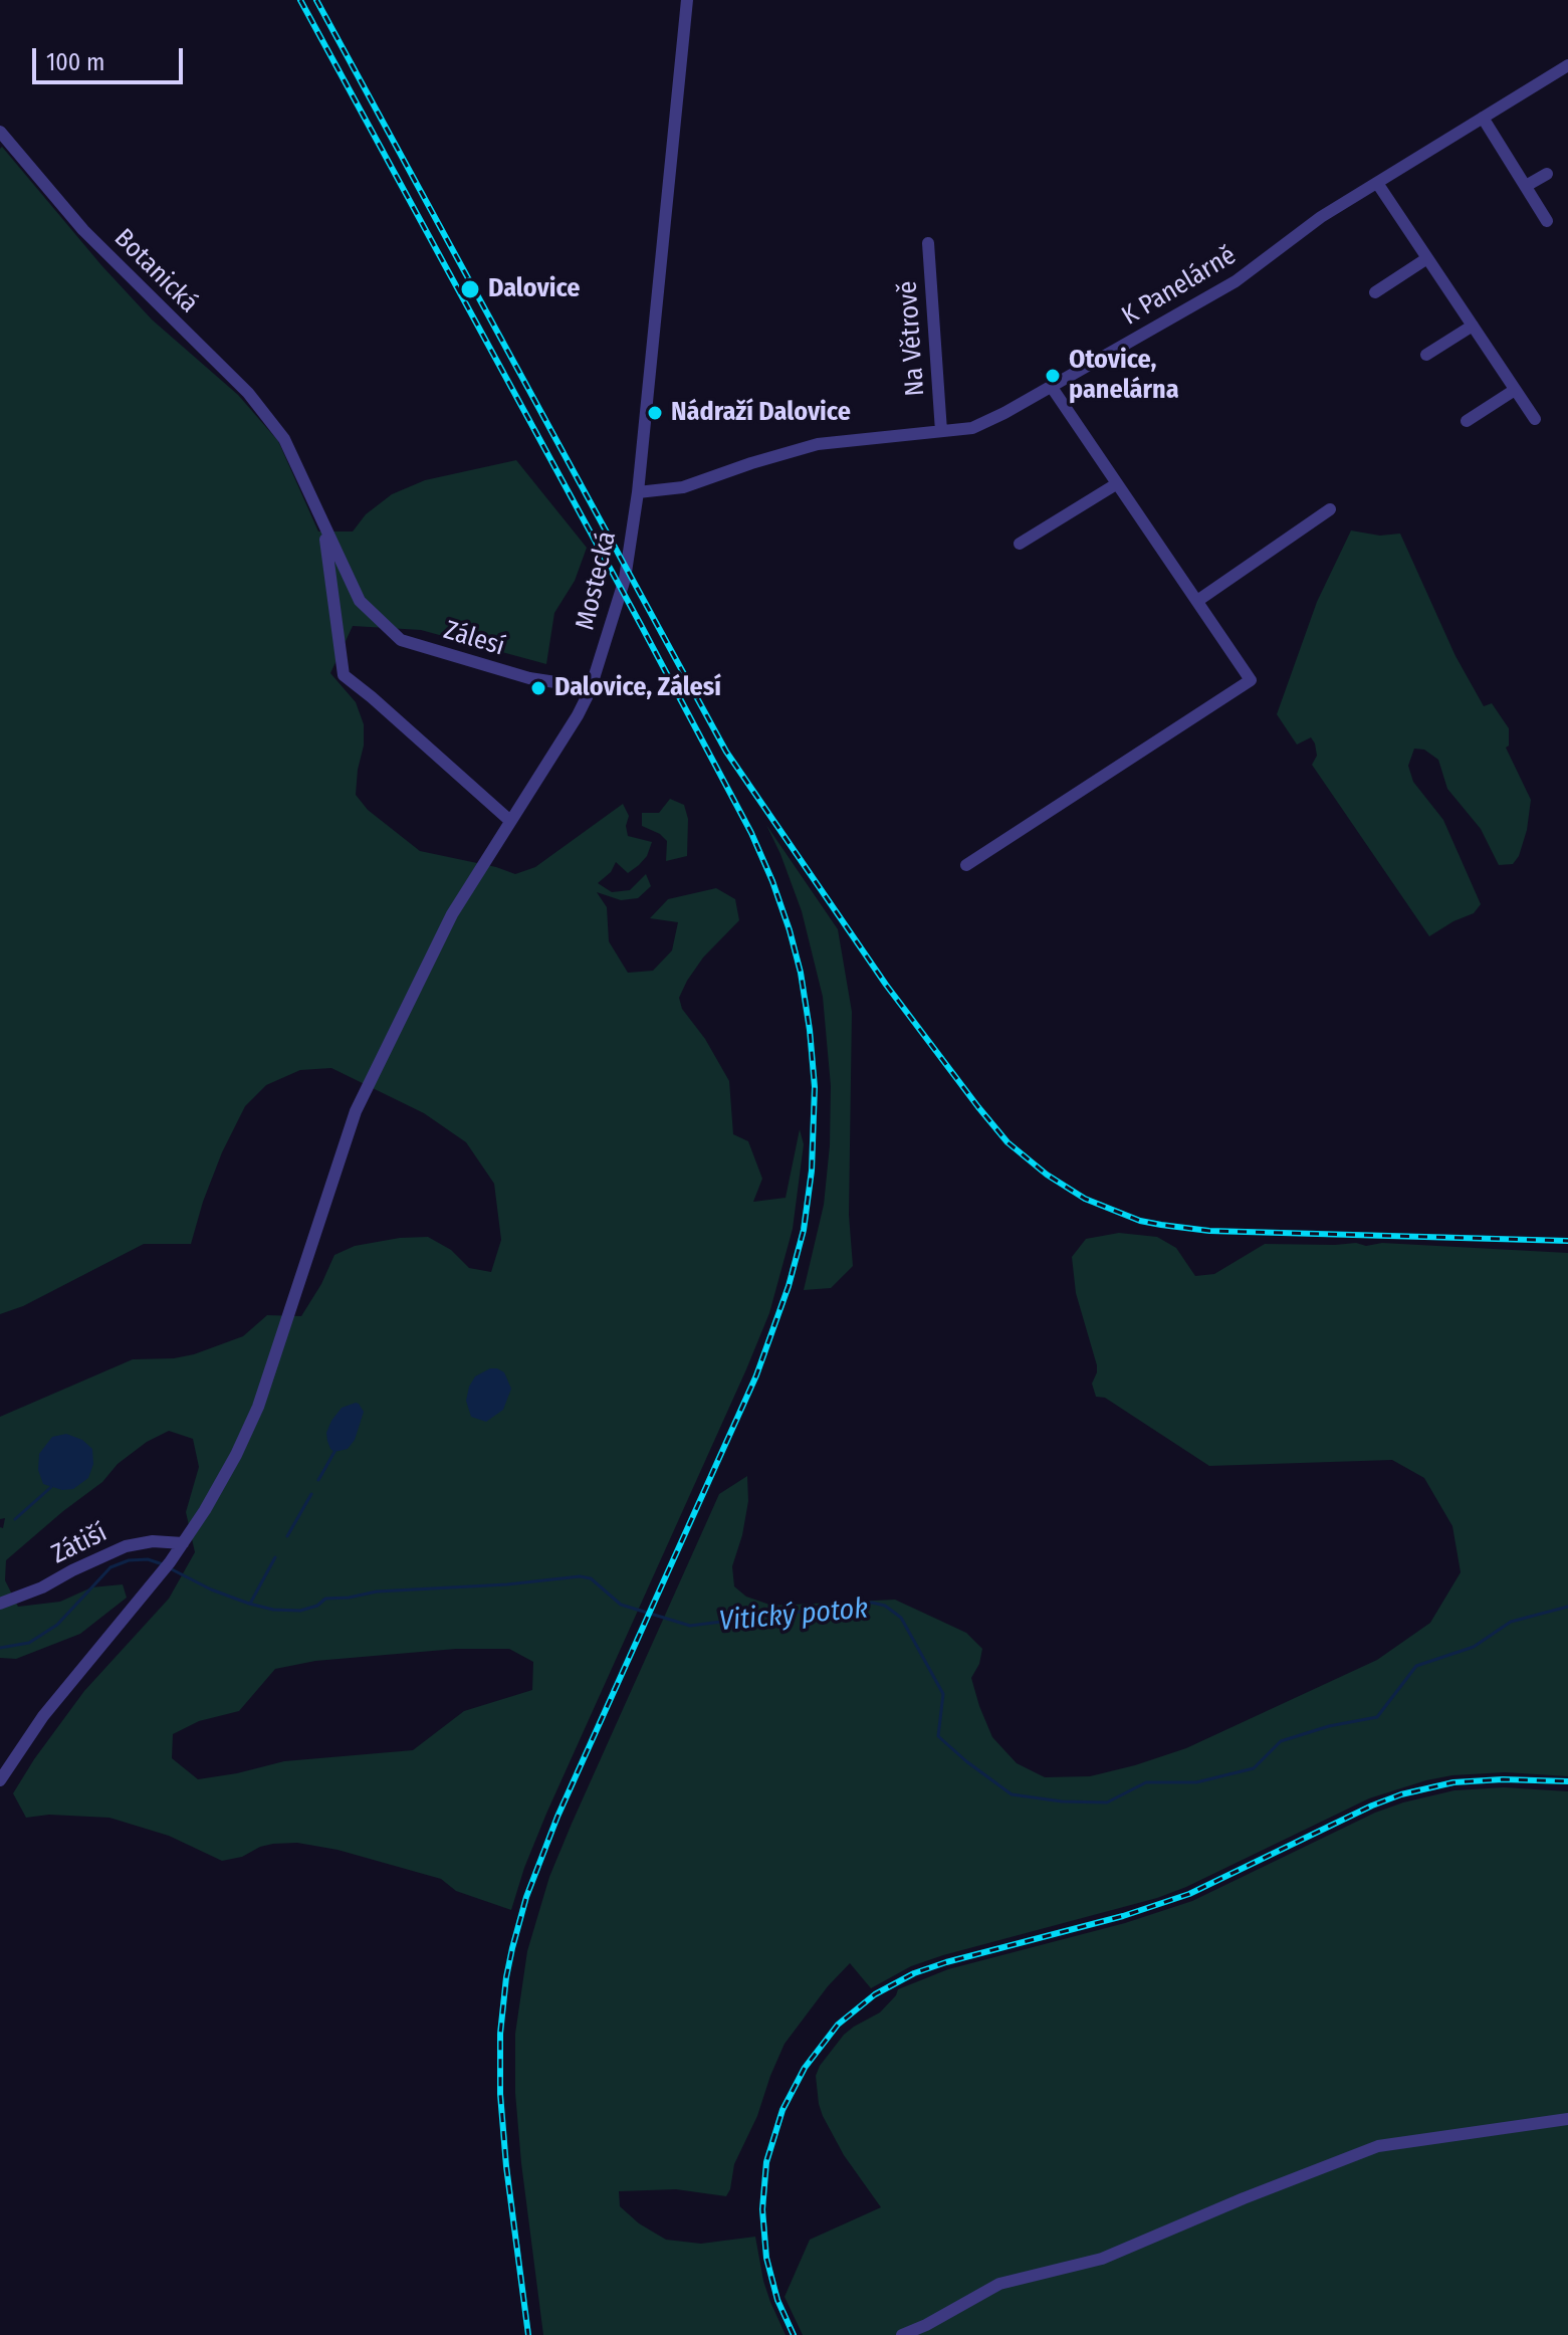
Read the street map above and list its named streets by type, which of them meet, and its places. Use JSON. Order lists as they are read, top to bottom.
{
  "streets": {
    "street": [
      "Botanická",
      "K Panelárně",
      "Na Větrově",
      "Mostecká",
      "Zálesí",
      "Zátiší"
    ]
  },
  "crossings": [
    ["Botanická", "Zálesí"],
    ["K Panelárně", "Na Větrově"],
    ["K Panelárně", "Mostecká"],
    ["Mostecká", "Zálesí"],
    ["Mostecká", "Zátiší"]
  ],
  "water": ["Vitický potok"],
  "places": [
    "Dalovice",
    "Otovice, panelárna",
    "Nádraží Dalovice",
    "Dalovice, Zálesí"
  ],
  "scale_bar": "100 m"
}
